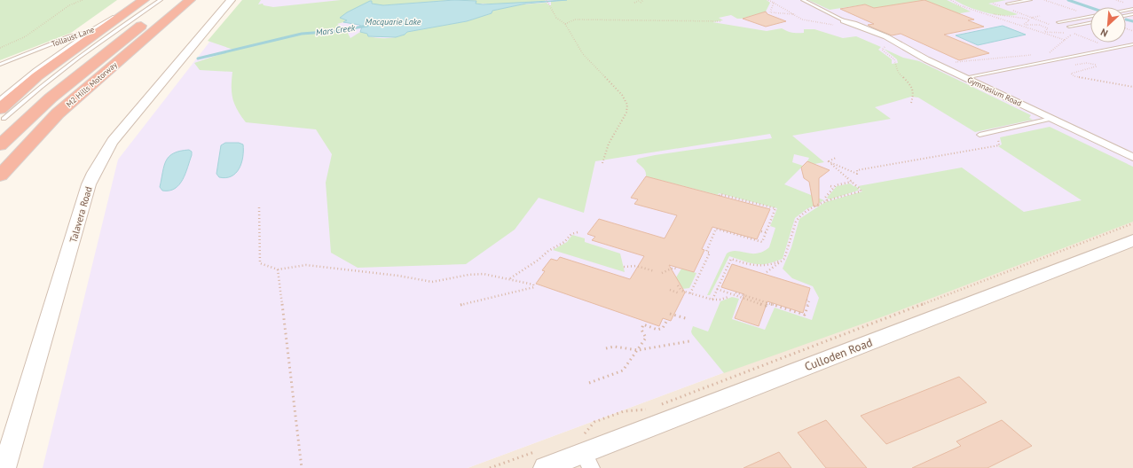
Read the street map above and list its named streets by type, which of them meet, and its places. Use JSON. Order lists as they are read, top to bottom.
{
  "streets": {
    "highway": ["M2 Hills Motorway"],
    "street": ["Gymnasium Road", "Talavera Road", "Culloden Road"],
    "lane": ["Tollaust Lane"]
  },
  "water": ["Macquarie Lake", "Mars Creek"],
  "north": "bottom left"
}
